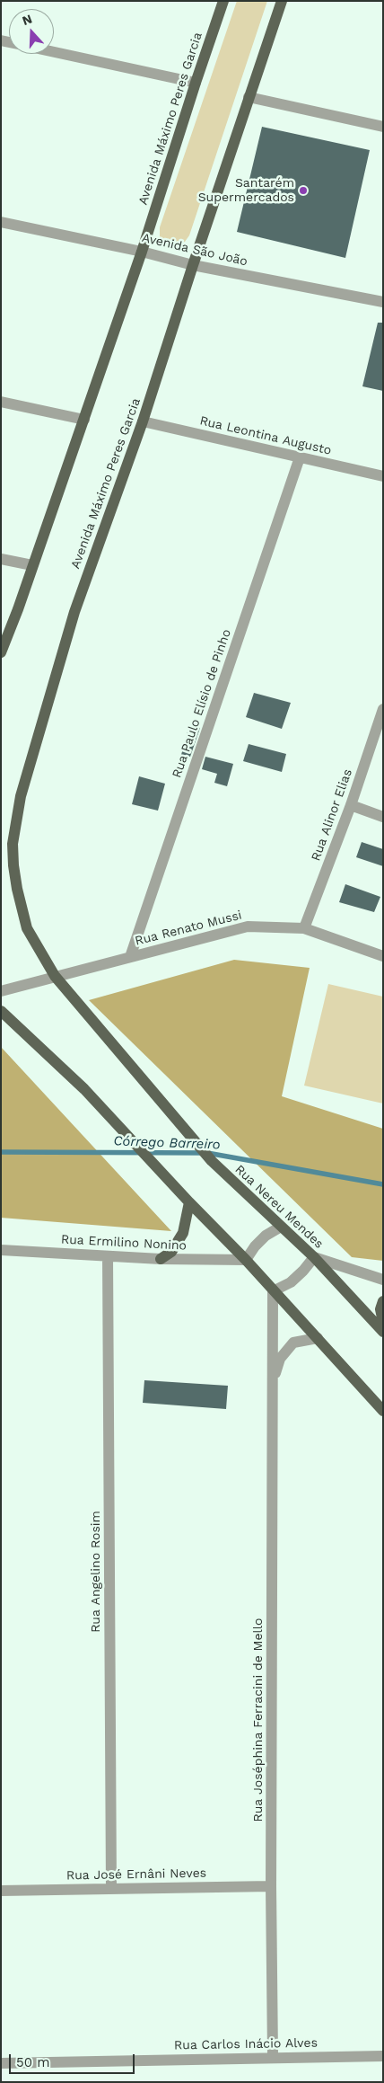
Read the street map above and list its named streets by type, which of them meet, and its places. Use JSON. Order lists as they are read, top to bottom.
{
  "streets": {
    "main road": ["Avenida Máximo Peres Garcia", "Rua Nereu Mendes"],
    "street": [
      "Avenida São João",
      "Rua Leontina Augusto",
      "Rua Paulo Elísio de Pinho",
      "Rua Alinor Elias",
      "Rua Renato Mussi",
      "Rua Ermilino Nonino",
      "Rua Angelino Rosim",
      "Rua Joséphina Ferracini de Mello",
      "Rua José Ernâni Neves",
      "Rua Carlos Inácio Alves"
    ]
  },
  "crossings": [
    ["Avenida Máximo Peres Garcia", "Avenida São João"],
    ["Avenida Máximo Peres Garcia", "Rua Leontina Augusto"],
    ["Avenida Máximo Peres Garcia", "Rua Renato Mussi"],
    ["Avenida Máximo Peres Garcia", "Rua Nereu Mendes"],
    ["Rua Leontina Augusto", "Rua Paulo Elísio de Pinho"],
    ["Rua Paulo Elísio de Pinho", "Rua Renato Mussi"],
    ["Rua Alinor Elias", "Rua Renato Mussi"],
    ["Rua Renato Mussi", "Rua Nereu Mendes"],
    ["Rua Ermilino Nonino", "Rua Angelino Rosim"],
    ["Rua Angelino Rosim", "Rua José Ernâni Neves"],
    ["Rua Joséphina Ferracini de Mello", "Rua José Ernâni Neves"],
    ["Rua Joséphina Ferracini de Mello", "Rua Carlos Inácio Alves"]
  ],
  "water": ["Córrego Barreiro"],
  "places": ["Santarém Supermercados"],
  "scale_bar": "50 m",
  "north": "top"
}
